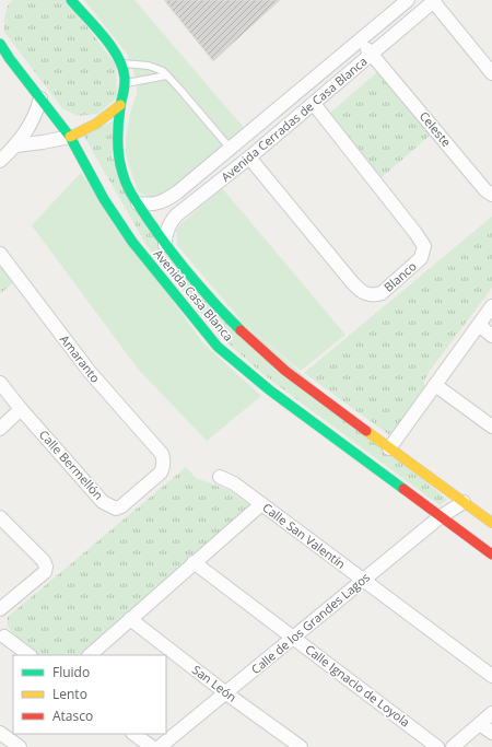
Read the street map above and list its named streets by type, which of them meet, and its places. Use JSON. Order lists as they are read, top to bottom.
{
  "streets": {
    "street": [
      "Avenida Cerradas de Casa Blanca",
      "Celeste",
      "Blanco",
      "Avenida Casa Blanca",
      "Amaranto",
      "Calle Bermellón",
      "Calle San Valentín",
      "Calle de los Grandes Lagos",
      "San León",
      "Calle Ignacio de Loyola"
    ]
  },
  "crossings": [
    ["Avenida Cerradas de Casa Blanca", "Celeste"],
    ["Avenida Cerradas de Casa Blanca", "Blanco"],
    ["Avenida Cerradas de Casa Blanca", "Avenida Casa Blanca"],
    ["Avenida Casa Blanca", "Calle de los Grandes Lagos"],
    ["Amaranto", "Calle Bermellón"],
    ["Calle San Valentín", "Calle de los Grandes Lagos"],
    ["Calle de los Grandes Lagos", "San León"],
    ["Calle de los Grandes Lagos", "Calle Ignacio de Loyola"]
  ],
  "legend": ["Fluido", "Lento", "Atasco"]
}
